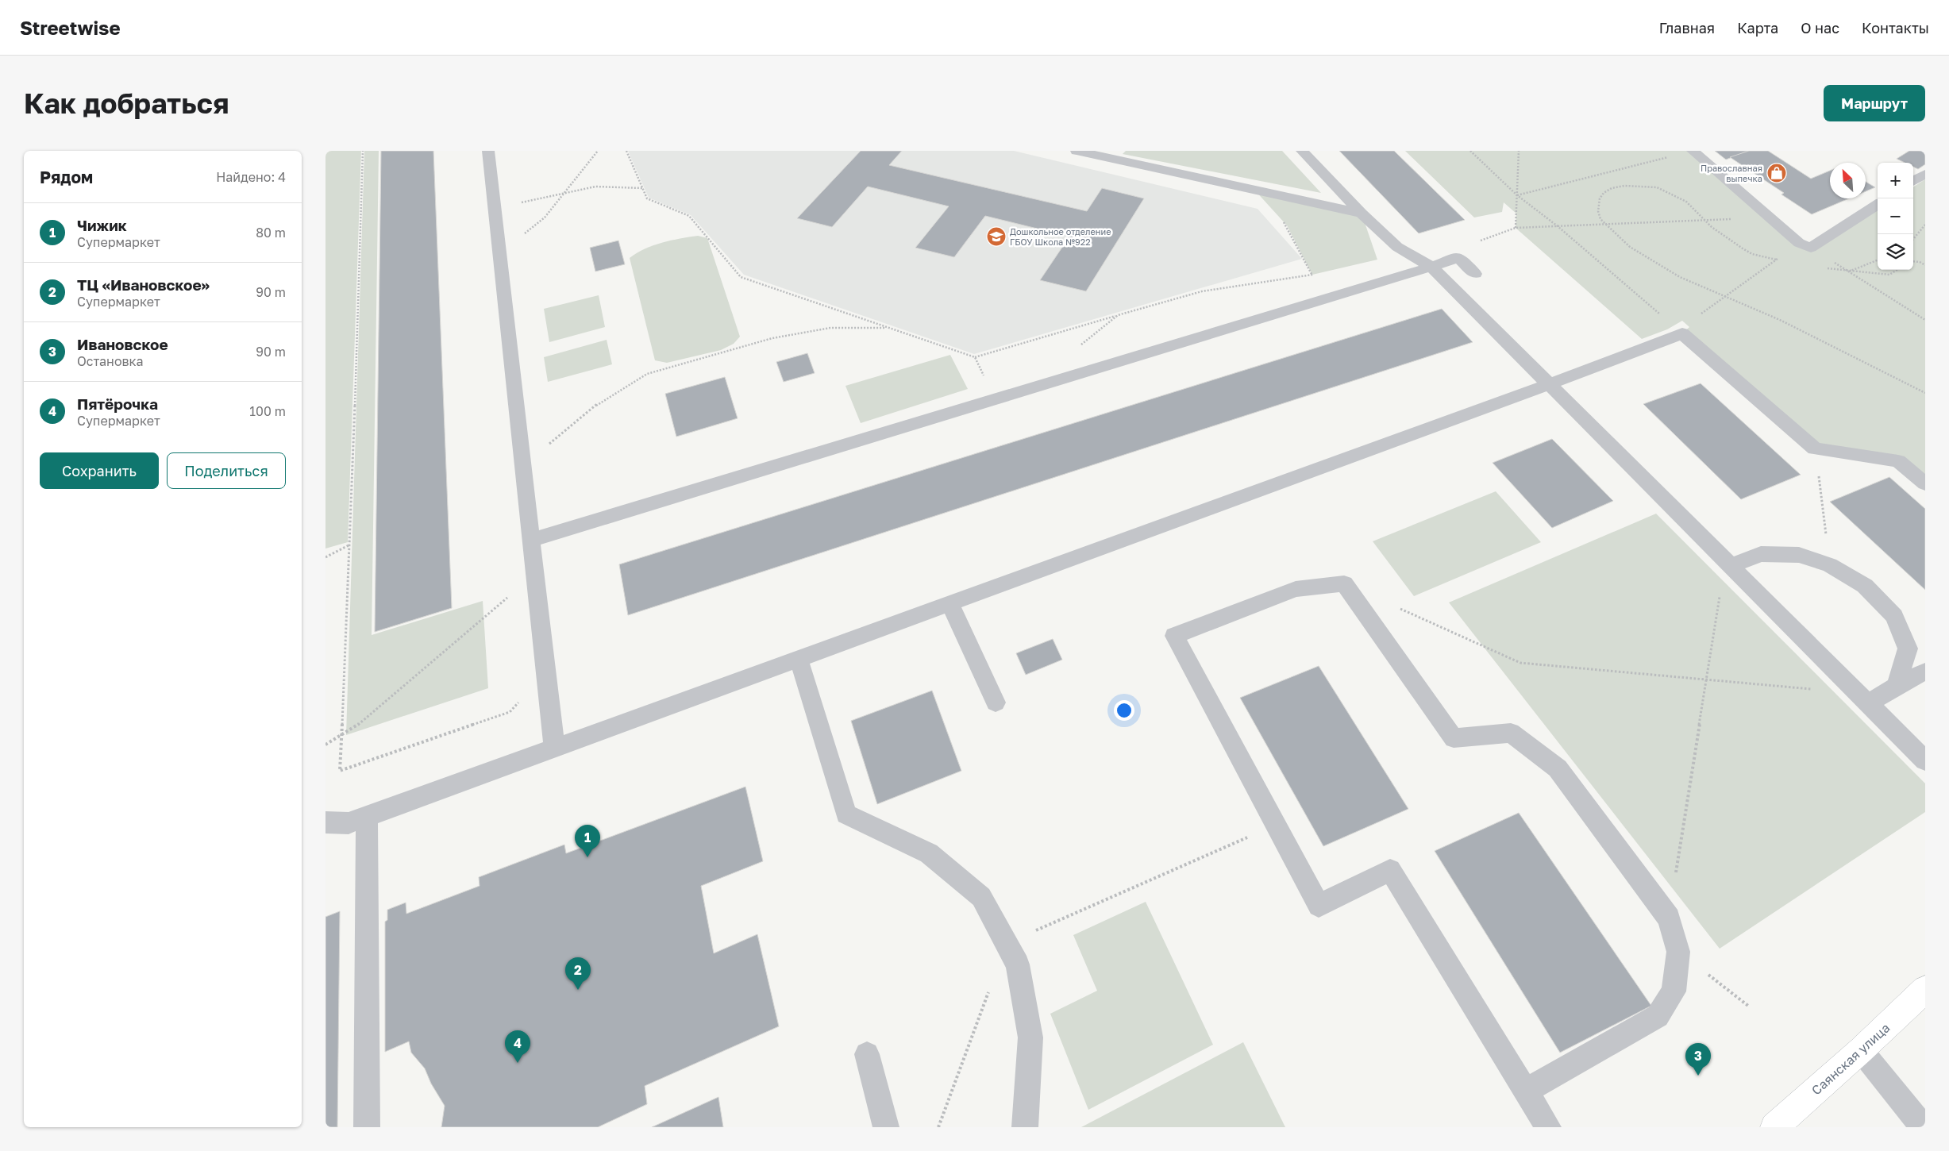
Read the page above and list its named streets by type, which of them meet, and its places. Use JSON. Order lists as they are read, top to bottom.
{
  "streets": {
    "main road": ["Саянская улица"]
  },
  "places": {
    "shop": ["Православная выпечка"],
    "school or university": ["Дошкольное отделение ГБОУ Школа №922"]
  },
  "north": "top left",
  "page": {
    "header": "Streetwise",
    "nav": [
      "Главная",
      "Карта",
      "О нас",
      "Контакты"
    ],
    "buttons": [
      "Маршрут",
      ["Сохранить", "Поделиться"]
    ],
    "title": "Как добраться",
    "heading": ["Рядом", "Найдено: 4"],
    "map_buttons": ["+", "−"],
    "list": [
      {
        "mark": "1",
        "name": "Чижик",
        "note": "Супермаркет",
        "value": "80 m"
      },
      {
        "mark": "2",
        "name": "ТЦ «Ивановское»",
        "note": "Супермаркет",
        "value": "90 m"
      },
      {
        "mark": "3",
        "name": "Ивановское",
        "note": "Остановка",
        "value": "90 m"
      },
      {
        "mark": "4",
        "name": "Пятёрочка",
        "note": "Супермаркет",
        "value": "100 m"
      }
    ],
    "pins": [
      "1",
      "2",
      "4",
      "3"
    ]
  }
}
